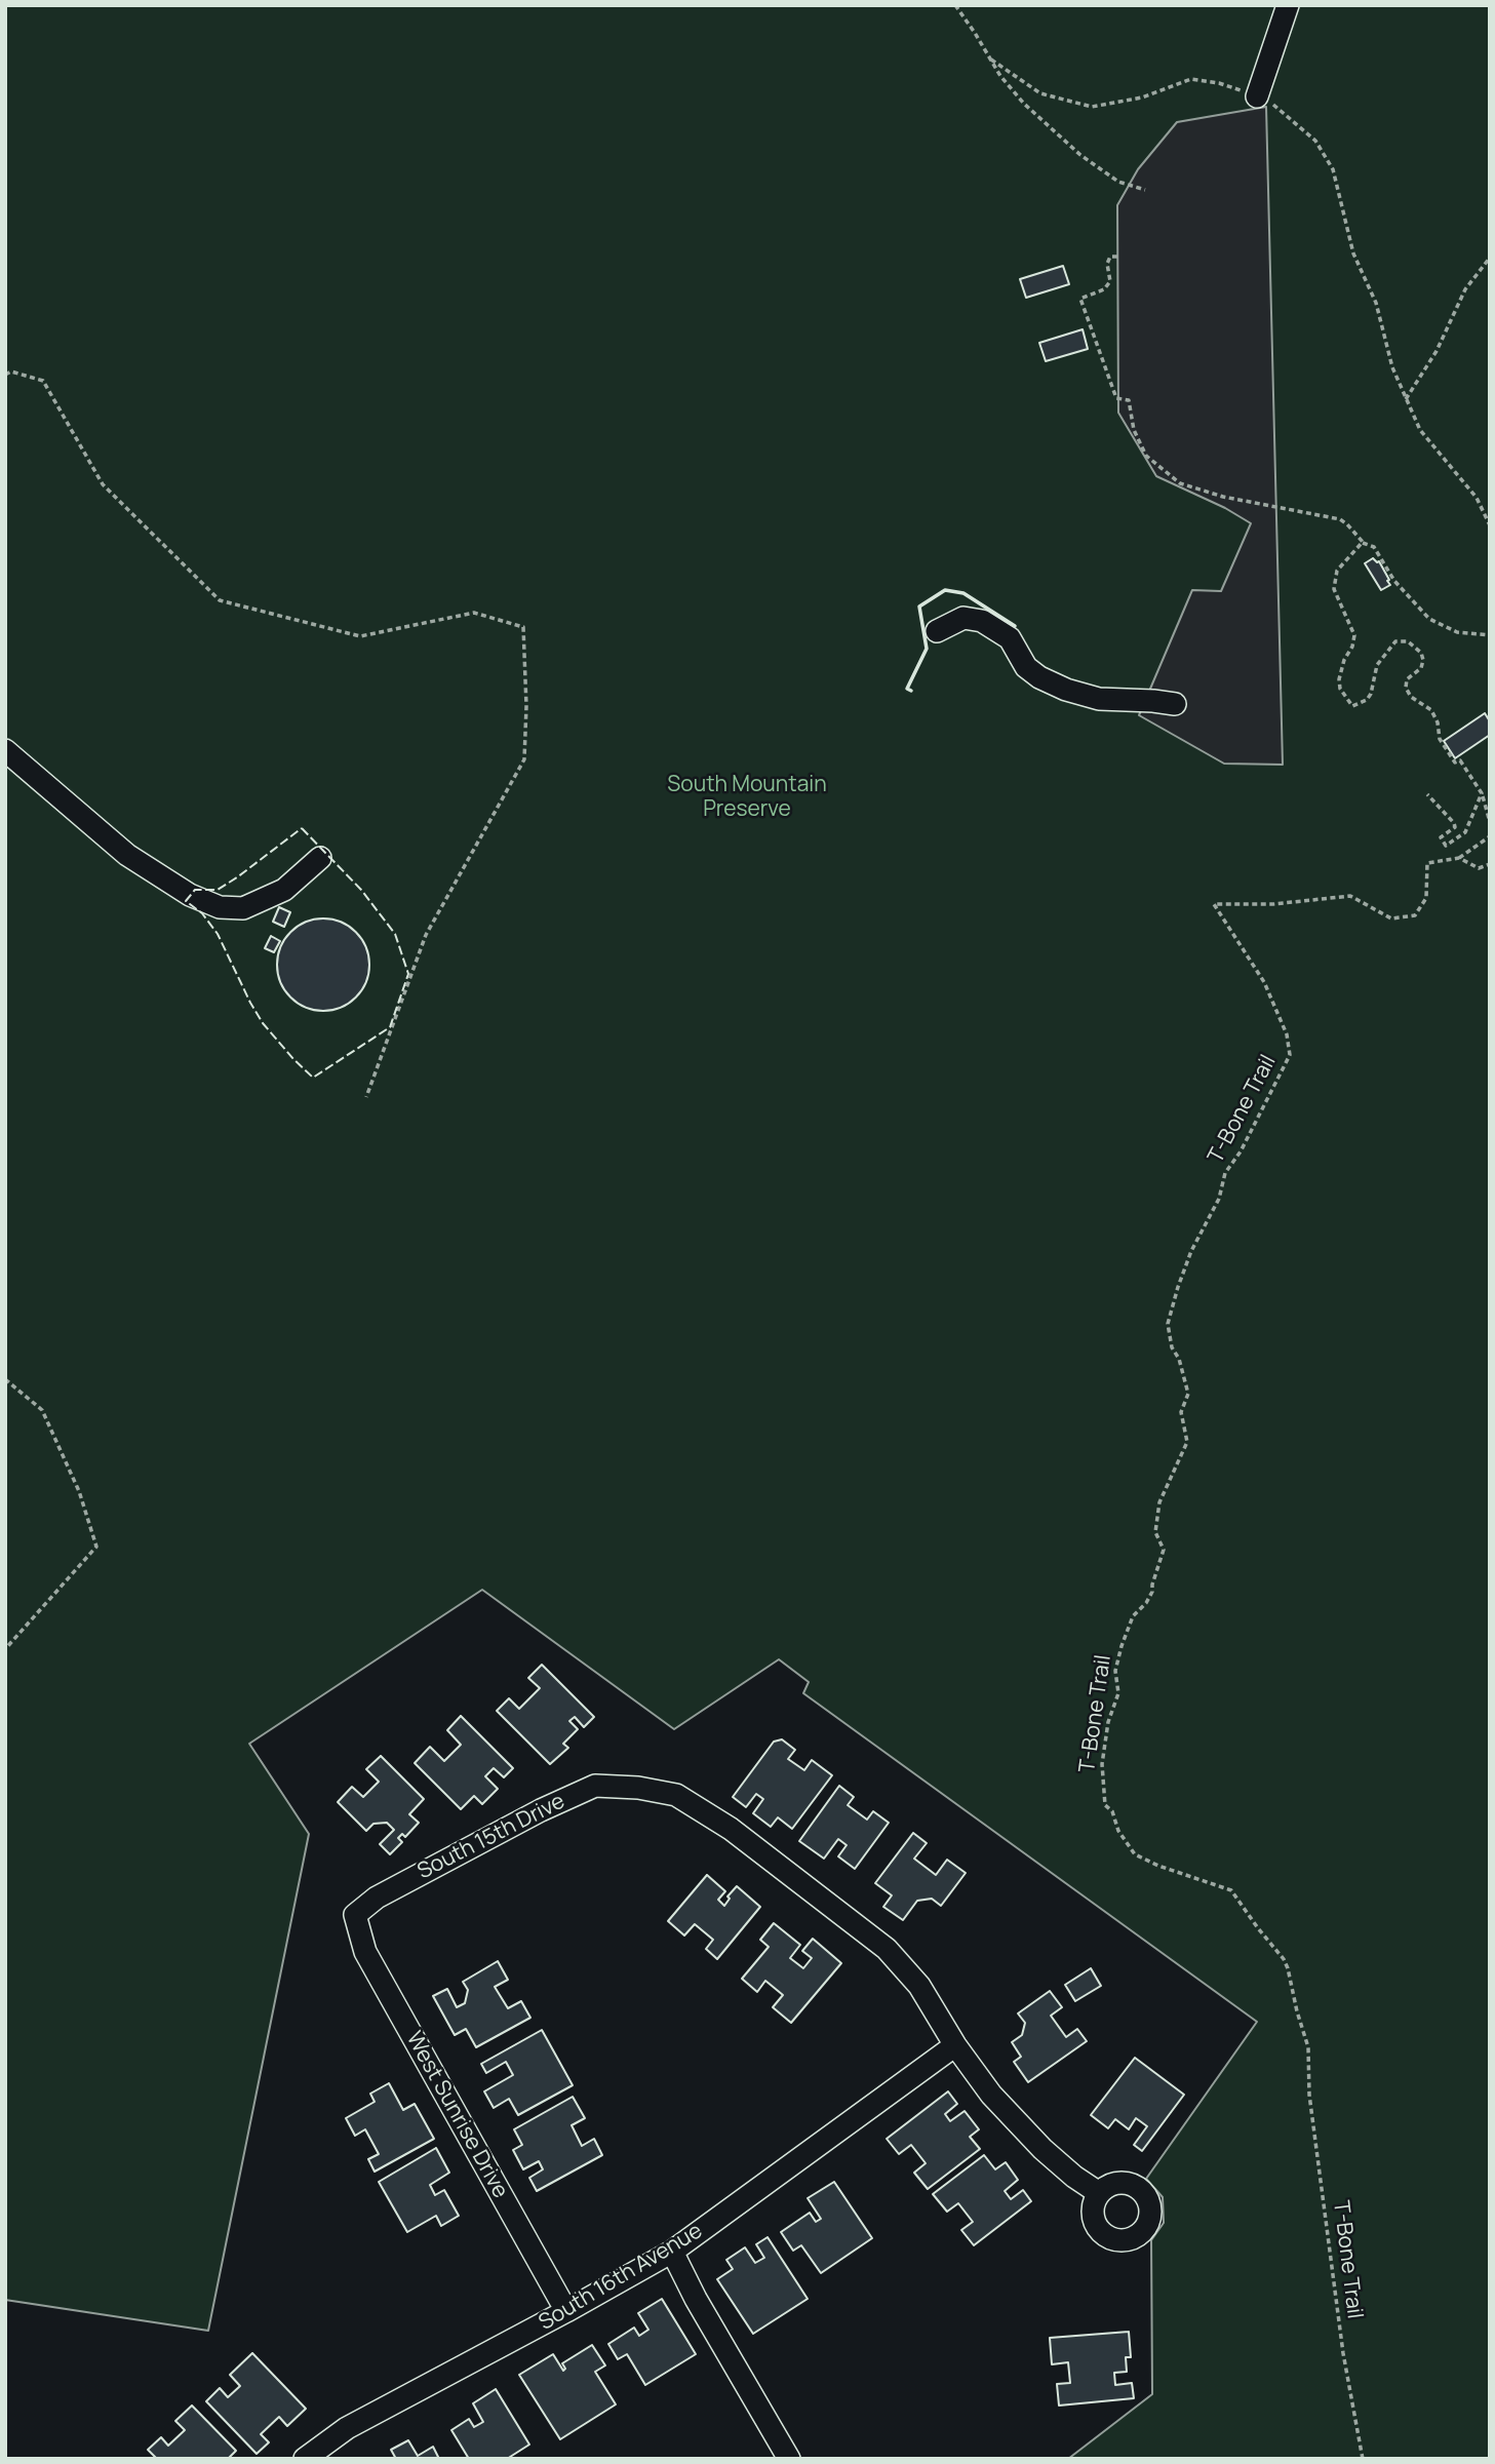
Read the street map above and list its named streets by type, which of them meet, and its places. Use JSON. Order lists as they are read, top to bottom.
{
  "streets": {
    "street": ["South 15th Drive", "West Sunrise Drive", "South 16th Avenue"],
    "path": ["T-Bone Trail"]
  },
  "crossings": [
    ["South 15th Drive", "West Sunrise Drive"],
    ["South 15th Drive", "South 16th Avenue"],
    ["West Sunrise Drive", "South 16th Avenue"]
  ],
  "parks": ["South Mountain Preserve"]
}
